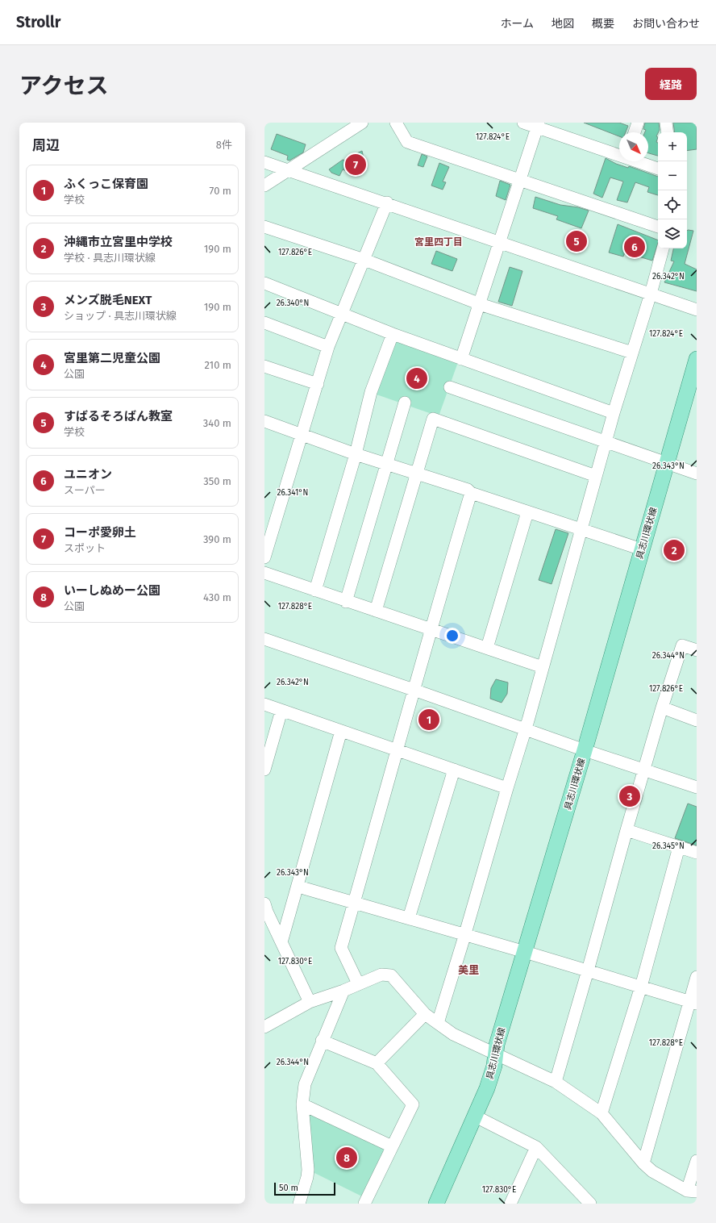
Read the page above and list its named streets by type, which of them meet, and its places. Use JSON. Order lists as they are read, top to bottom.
{
  "streets": {
    "main road": ["具志川環状線"]
  },
  "districts": ["宮里四丁目", "美里"],
  "scale_bar": "50 m",
  "north": "bottom right",
  "page": {
    "header": "Strollr",
    "nav": [
      "ホーム",
      "地図",
      "概要",
      "お問い合わせ"
    ],
    "title": "アクセス",
    "buttons": "経路",
    "heading": ["周辺", "8件"],
    "map_buttons": ["+", "−"],
    "pins": [
      "7",
      "5",
      "6",
      "4",
      "2",
      "1",
      "3",
      "8"
    ],
    "list": [
      {
        "mark": "1",
        "name": "ふくっこ保育園",
        "note": "学校",
        "value": "70 m"
      },
      {
        "mark": "2",
        "name": "沖縄市立宮里中学校",
        "note": "学校 · 具志川環状線",
        "value": "190 m"
      },
      {
        "mark": "3",
        "name": "メンズ脱毛NEXT",
        "note": "ショップ · 具志川環状線",
        "value": "190 m"
      },
      {
        "mark": "4",
        "name": "宮里第二児童公園",
        "note": "公園",
        "value": "210 m"
      },
      {
        "mark": "5",
        "name": "すばるそろばん教室",
        "note": "学校",
        "value": "340 m"
      },
      {
        "mark": "6",
        "name": "ユニオン",
        "note": "スーパー",
        "value": "350 m"
      },
      {
        "mark": "7",
        "name": "コーポ愛卵土",
        "note": "スポット",
        "value": "390 m"
      },
      {
        "mark": "8",
        "name": "いーしぬめー公園",
        "note": "公園",
        "value": "430 m"
      }
    ],
    "scale": "50 m"
  },
  "coordinates": [
    "127.824°E",
    "127.826°E",
    "26.342°N",
    "26.340°N",
    "26.343°N",
    "26.341°N",
    "127.828°E",
    "26.344°N",
    "26.345°N",
    "127.830°E"
  ]
}
